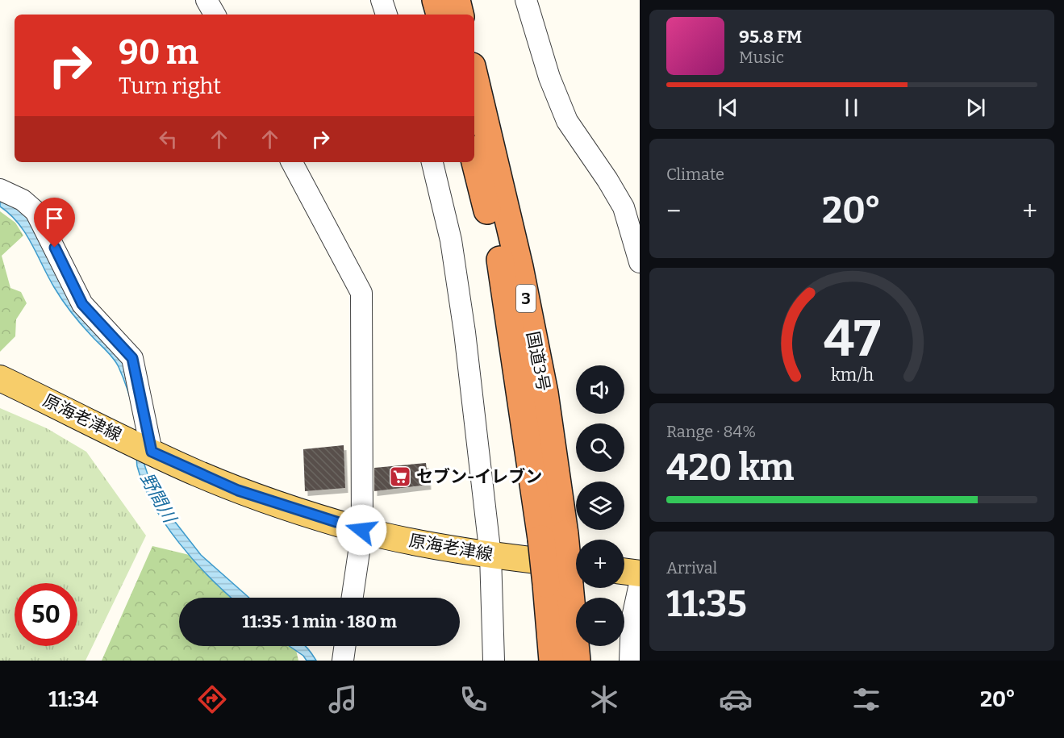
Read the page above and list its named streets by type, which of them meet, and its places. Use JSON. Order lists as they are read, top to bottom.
{
  "streets": {
    "highway": ["3", "国道3号"],
    "main road": ["原海老津線"]
  },
  "crossings": [
    ["国道3号", "原海老津線"]
  ],
  "water": ["野間川"],
  "places": {
    "supermarket": ["セブン-イレブン"]
  },
  "page": {
    "turn": ["90 m", "Turn right"],
    "song": ["95.8 FM", "Music"],
    "tile": [
      "Climate",
      ["Range · 84%", "420 km"],
      ["Arrival", "11:35"]
    ],
    "heat": ["−", "20°", "+"],
    "map_buttons": ["+", "−"],
    "limit": "50",
    "trip": "11:35 · 1 min · 180 m",
    "tabs": ["11:34", "20°"],
    "gauge": ["47", "km/h"]
  }
}
